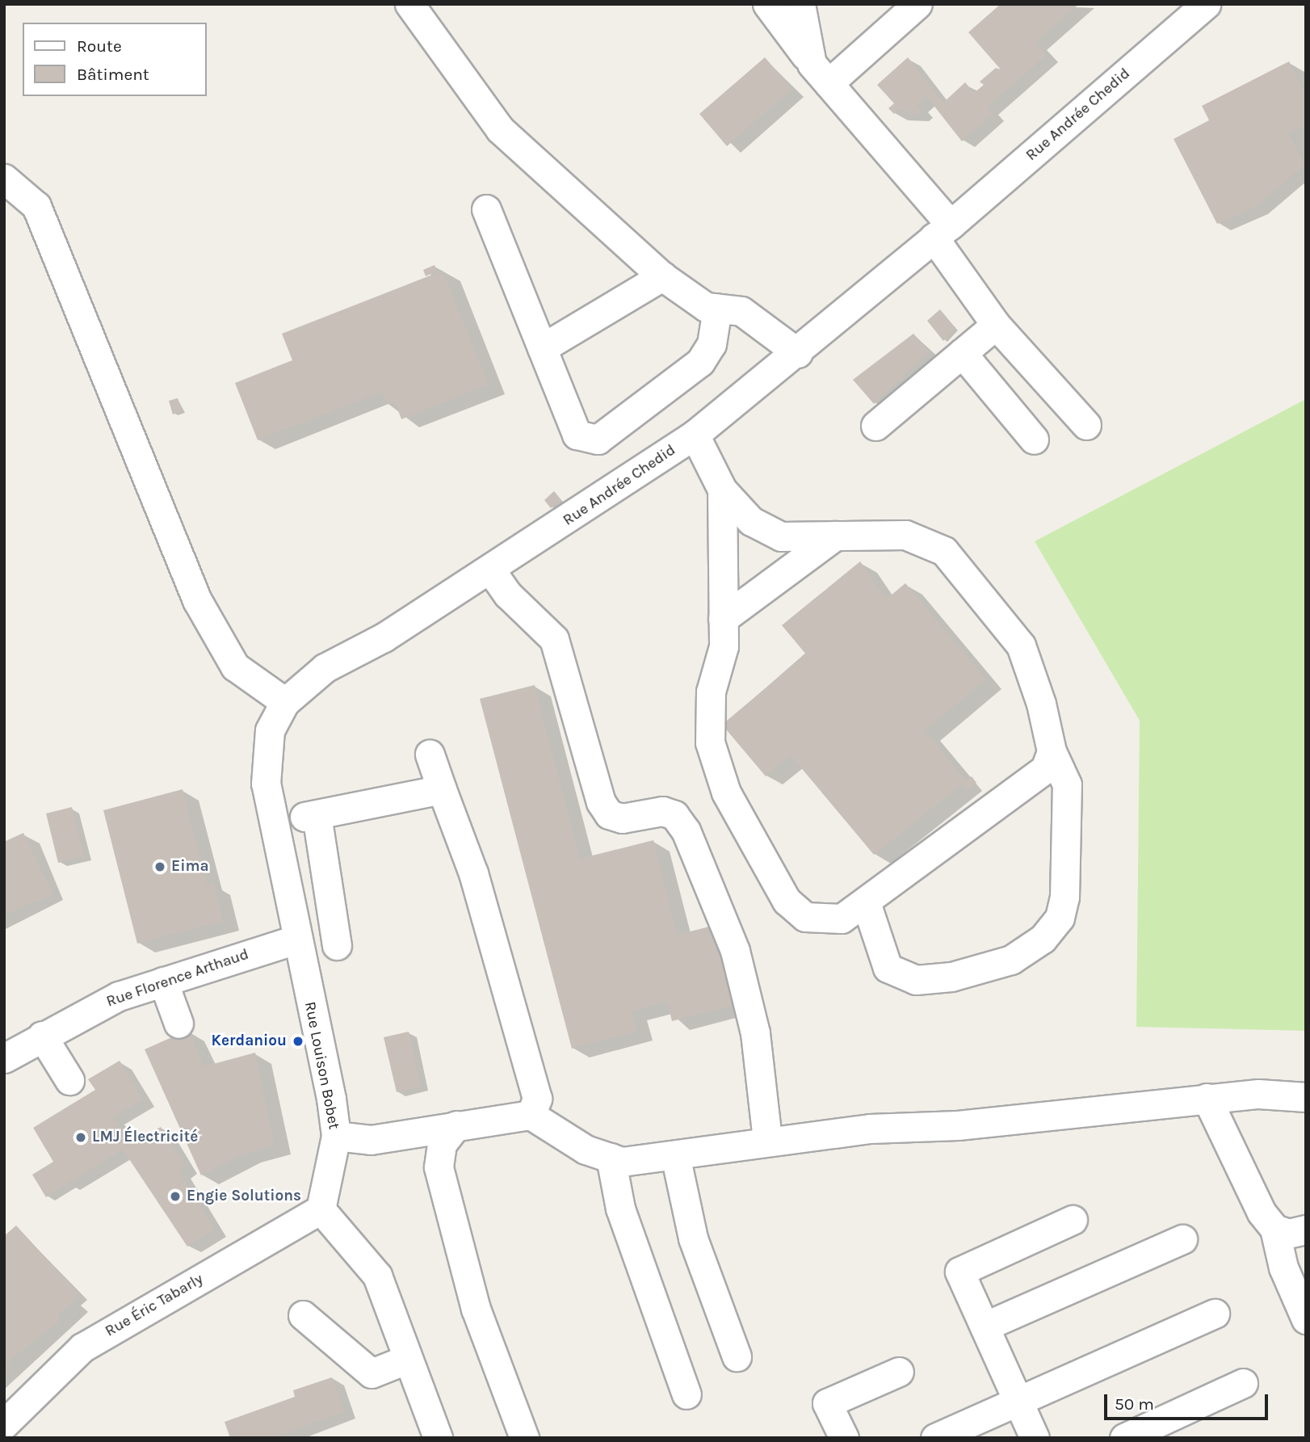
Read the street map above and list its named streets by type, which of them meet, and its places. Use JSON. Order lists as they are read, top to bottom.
{
  "streets": {
    "street": [
      "Rue Andrée Chedid",
      "Rue Florence Arthaud",
      "Rue Louison Bobet",
      "Rue Éric Tabarly"
    ]
  },
  "crossings": [
    ["Rue Andrée Chedid", "Rue Louison Bobet"],
    ["Rue Florence Arthaud", "Rue Louison Bobet"],
    ["Rue Louison Bobet", "Rue Éric Tabarly"]
  ],
  "places": [
    "Eima",
    "Kerdaniou",
    "LMJ Électricité",
    "Engie Solutions"
  ],
  "legend": ["Route", "Bâtiment"],
  "scale_bar": "50 m"
}
